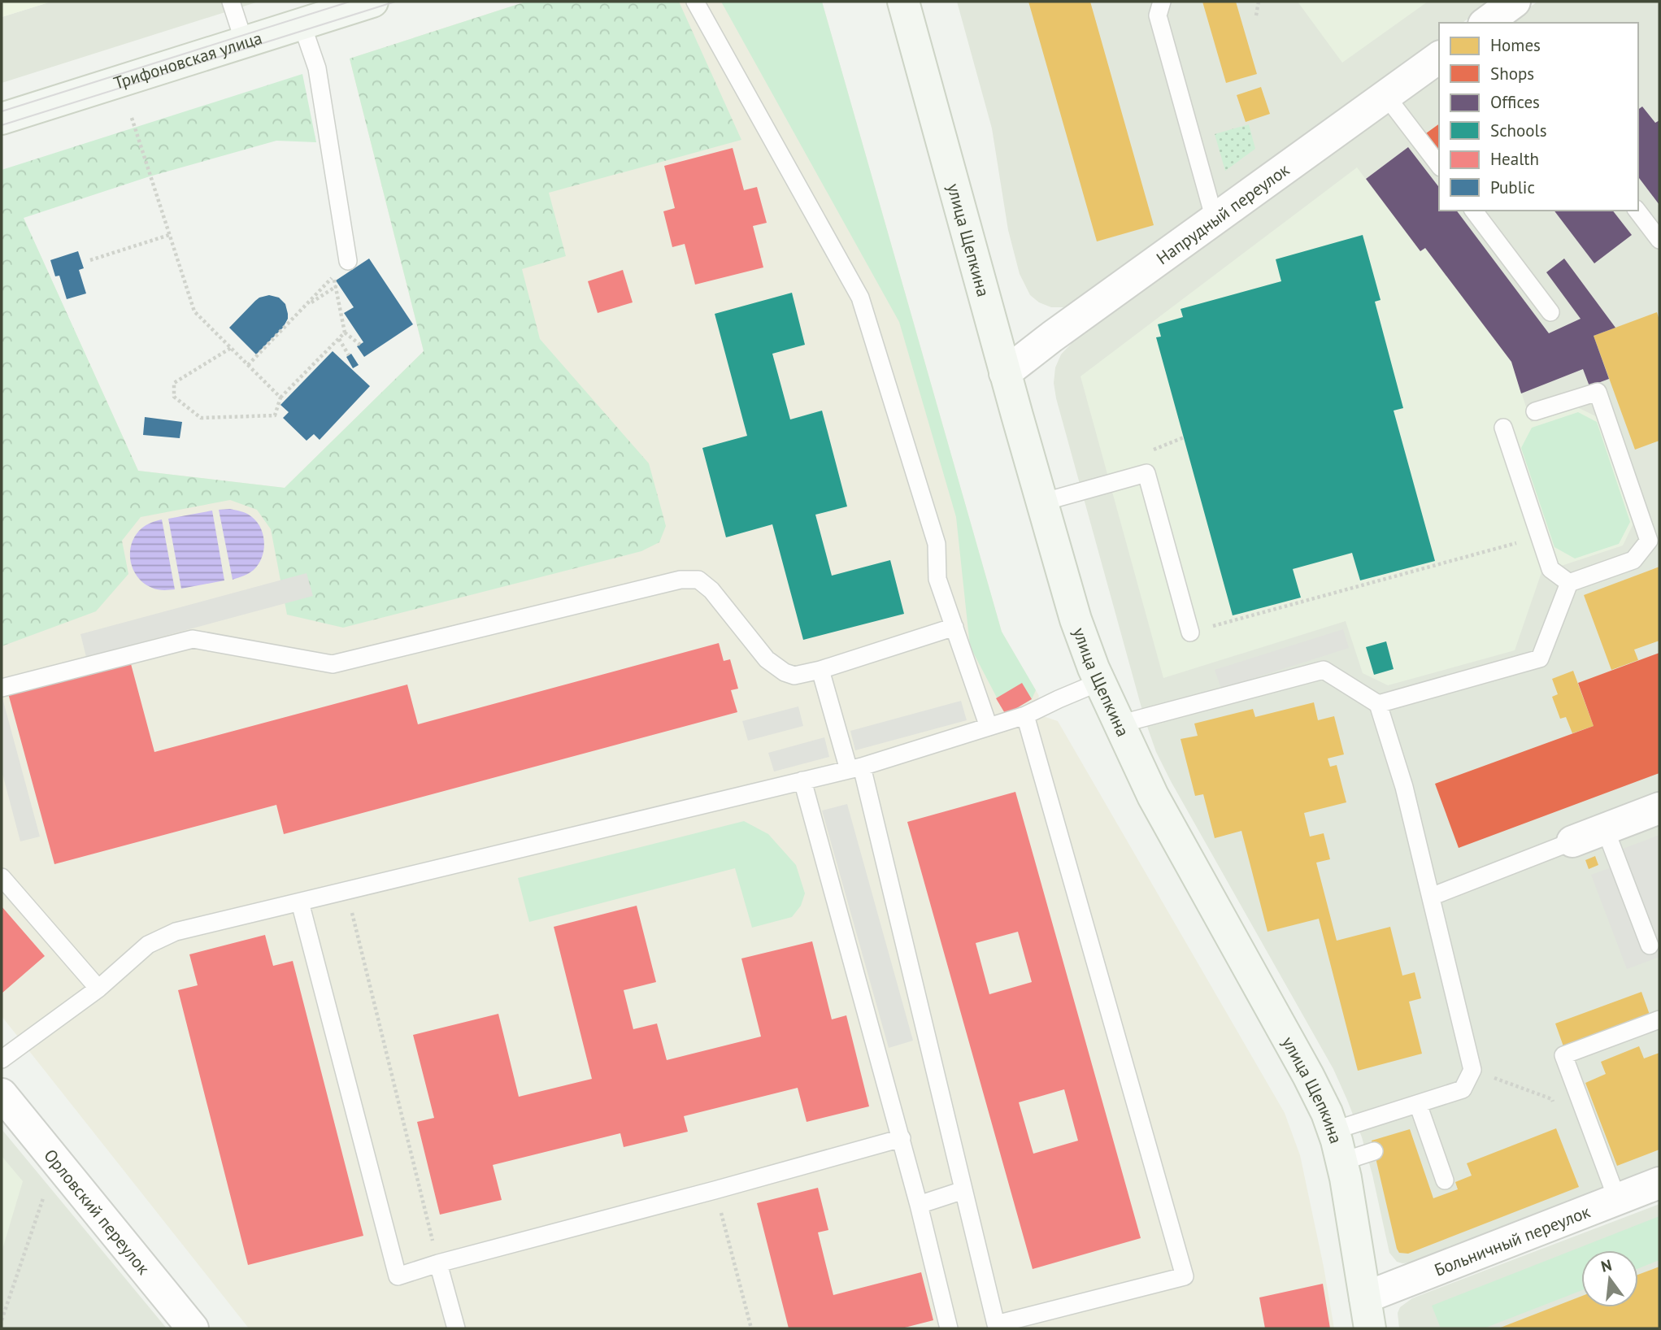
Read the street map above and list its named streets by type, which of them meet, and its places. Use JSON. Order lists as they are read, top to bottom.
{
  "streets": {
    "street": [
      "Трифоновская улица",
      "Напрудный переулок",
      "улица Щепкина",
      "Орловский переулок",
      "Больничный переулок"
    ]
  },
  "crossings": [
    ["Напрудный переулок", "улица Щепкина"],
    ["улица Щепкина", "Больничный переулок"]
  ],
  "legend": [
    "Homes",
    "Shops",
    "Offices",
    "Schools",
    "Health",
    "Public"
  ],
  "north": "top"
}
